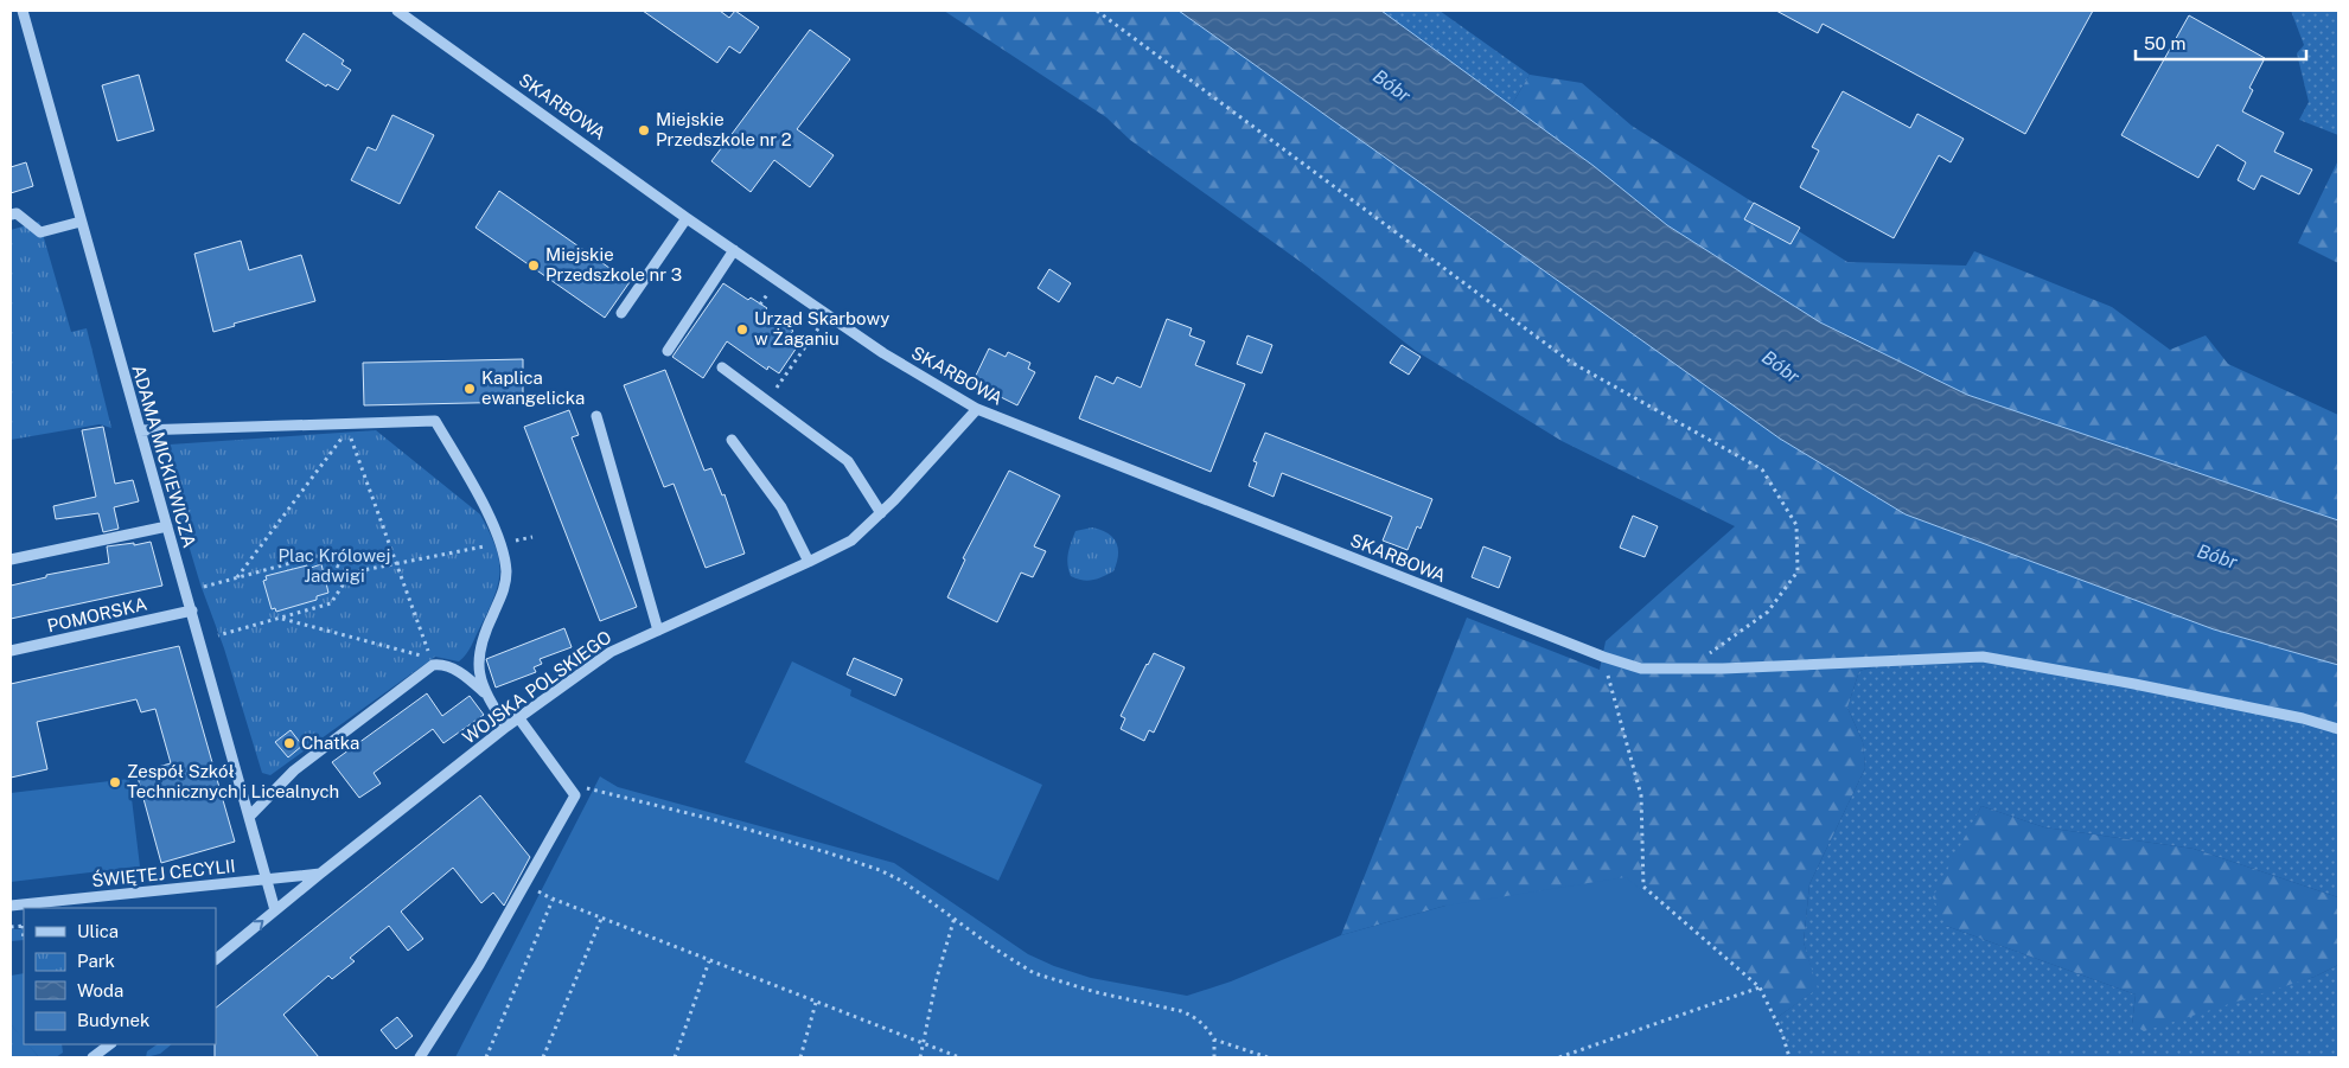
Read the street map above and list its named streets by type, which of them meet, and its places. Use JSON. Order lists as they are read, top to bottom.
{
  "streets": {
    "street": [
      "SKARBOWA",
      "ADAMA MICKIEWICZA",
      "POMORSKA",
      "WOJSKA POLSKIEGO",
      "ŚWIĘTEJ CECYLII"
    ]
  },
  "crossings": [
    ["SKARBOWA", "WOJSKA POLSKIEGO"],
    ["ADAMA MICKIEWICZA", "POMORSKA"],
    ["ADAMA MICKIEWICZA", "WOJSKA POLSKIEGO"],
    ["ADAMA MICKIEWICZA", "ŚWIĘTEJ CECYLII"],
    ["WOJSKA POLSKIEGO", "ŚWIĘTEJ CECYLII"]
  ],
  "water": ["Bóbr"],
  "parks": ["Plac Królowej Jadwigi"],
  "places": [
    "Miejskie Przedszkole nr 2",
    "Miejskie Przedszkole nr 3",
    "Urząd Skarbowy w Żaganiu",
    "Kaplica ewangelicka",
    "Chatka",
    "Zespół Szkół Technicznych i Licealnych"
  ],
  "legend": [
    "Ulica",
    "Park",
    "Woda",
    "Budynek"
  ],
  "scale_bar": "50 m"
}
